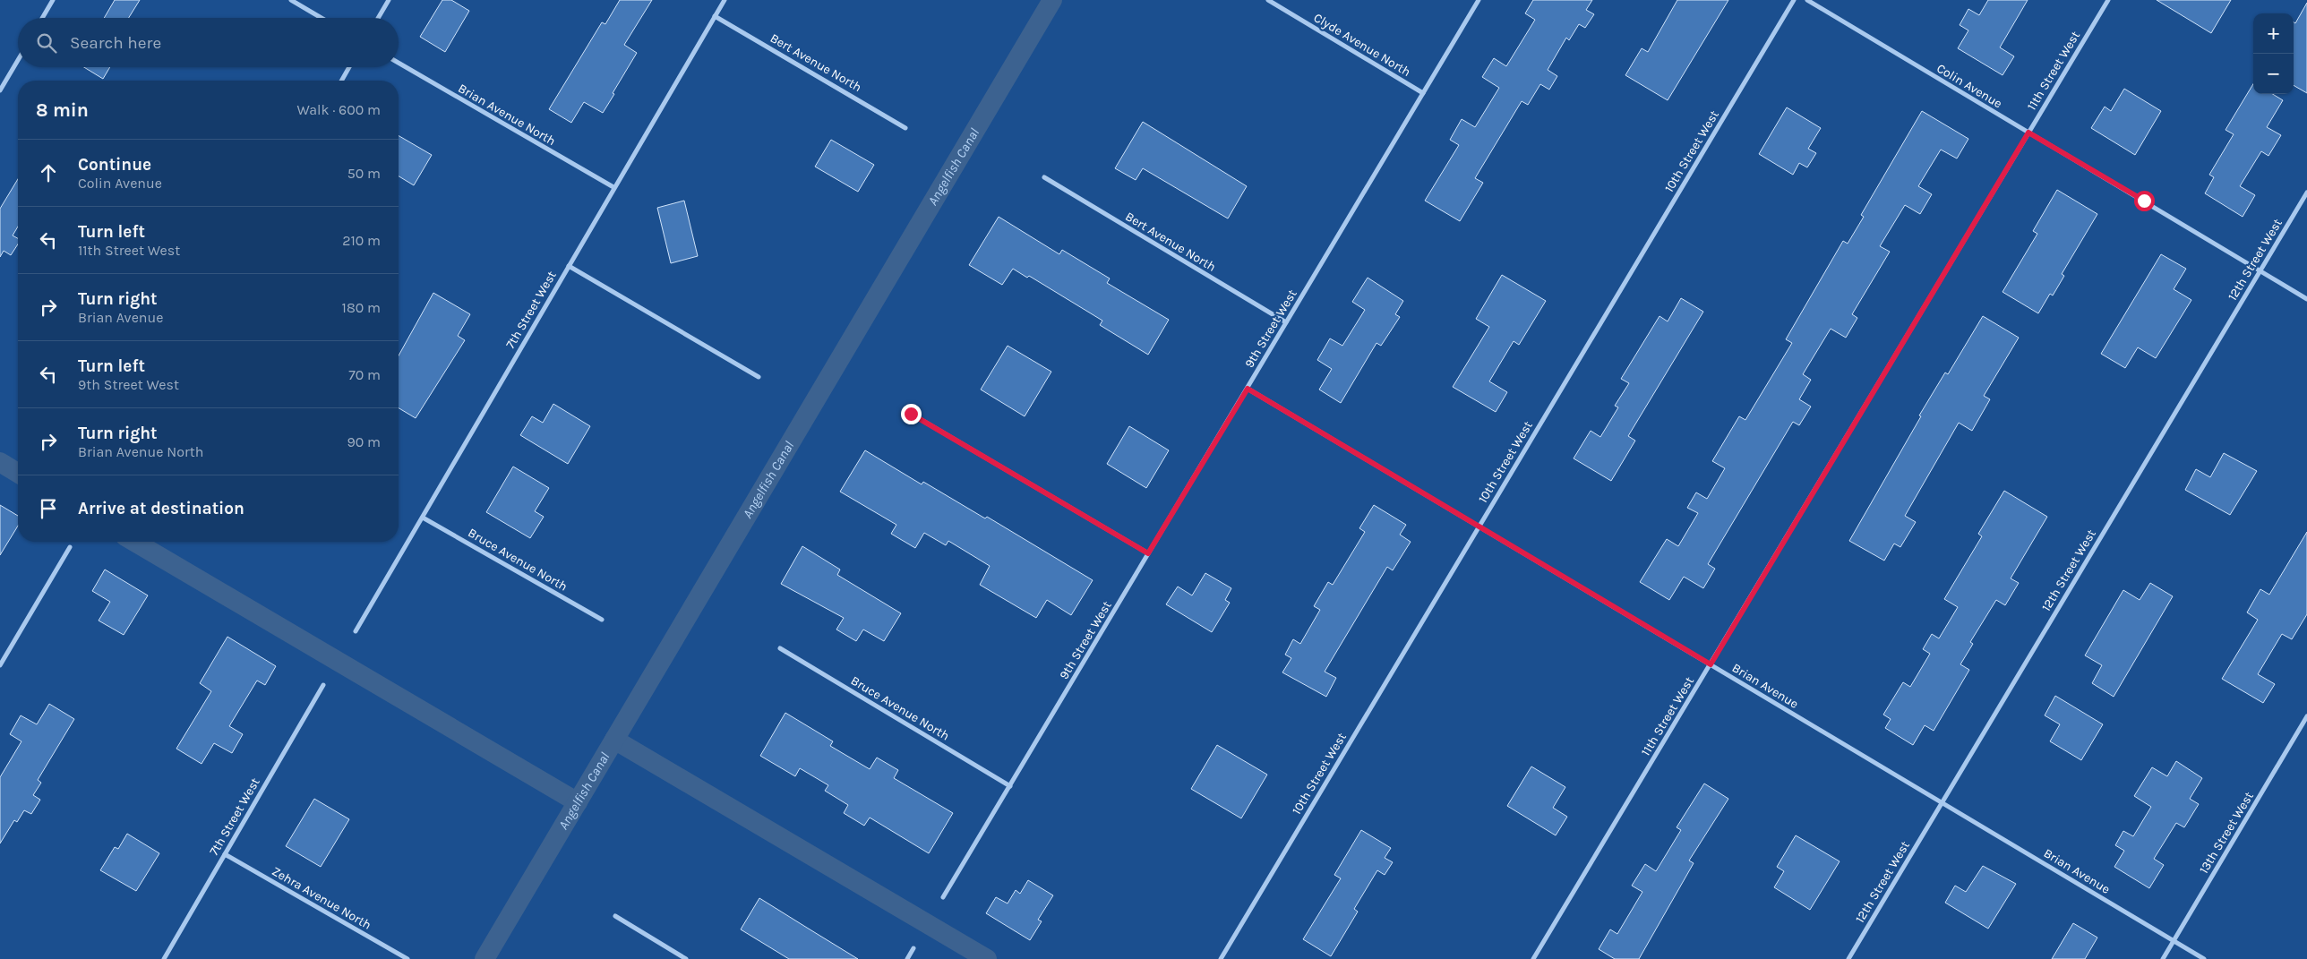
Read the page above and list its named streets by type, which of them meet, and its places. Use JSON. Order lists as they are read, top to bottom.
{
  "streets": {
    "street": [
      "Clyde Avenue North",
      "Bert Avenue North",
      "11th Street West",
      "Colin Avenue",
      "Brian Avenue North",
      "10th Street West",
      "12th Street West",
      "7th Street West",
      "9th Street West",
      "Bruce Avenue North",
      "Brian Avenue",
      "13th Street West",
      "Zehra Avenue North"
    ]
  },
  "crossings": [
    ["Clyde Avenue North", "9th Street West"],
    ["Bert Avenue North", "7th Street West"],
    ["Bert Avenue North", "9th Street West"],
    ["11th Street West", "Colin Avenue"],
    ["11th Street West", "Brian Avenue"],
    ["Colin Avenue", "12th Street West"],
    ["Brian Avenue North", "7th Street West"],
    ["10th Street West", "Brian Avenue"],
    ["12th Street West", "Brian Avenue"],
    ["7th Street West", "Bruce Avenue North"],
    ["7th Street West", "Zehra Avenue North"],
    ["9th Street West", "Bruce Avenue North"],
    ["9th Street West", "Brian Avenue"],
    ["Brian Avenue", "13th Street West"]
  ],
  "water": ["Angelfish Canal"],
  "page": {
    "map_buttons": ["+", "−"],
    "search": "Search here",
    "heading": ["8 min", "Walk · 600 m"],
    "list": [
      ["Continue", "Colin Avenue", "50 m"],
      ["Turn left", "11th Street West", "210 m"],
      ["Turn right", "Brian Avenue", "180 m"],
      ["Turn left", "9th Street West", "70 m"],
      ["Turn right", "Brian Avenue North", "90 m"],
      "Arrive at destination"
    ]
  }
}
